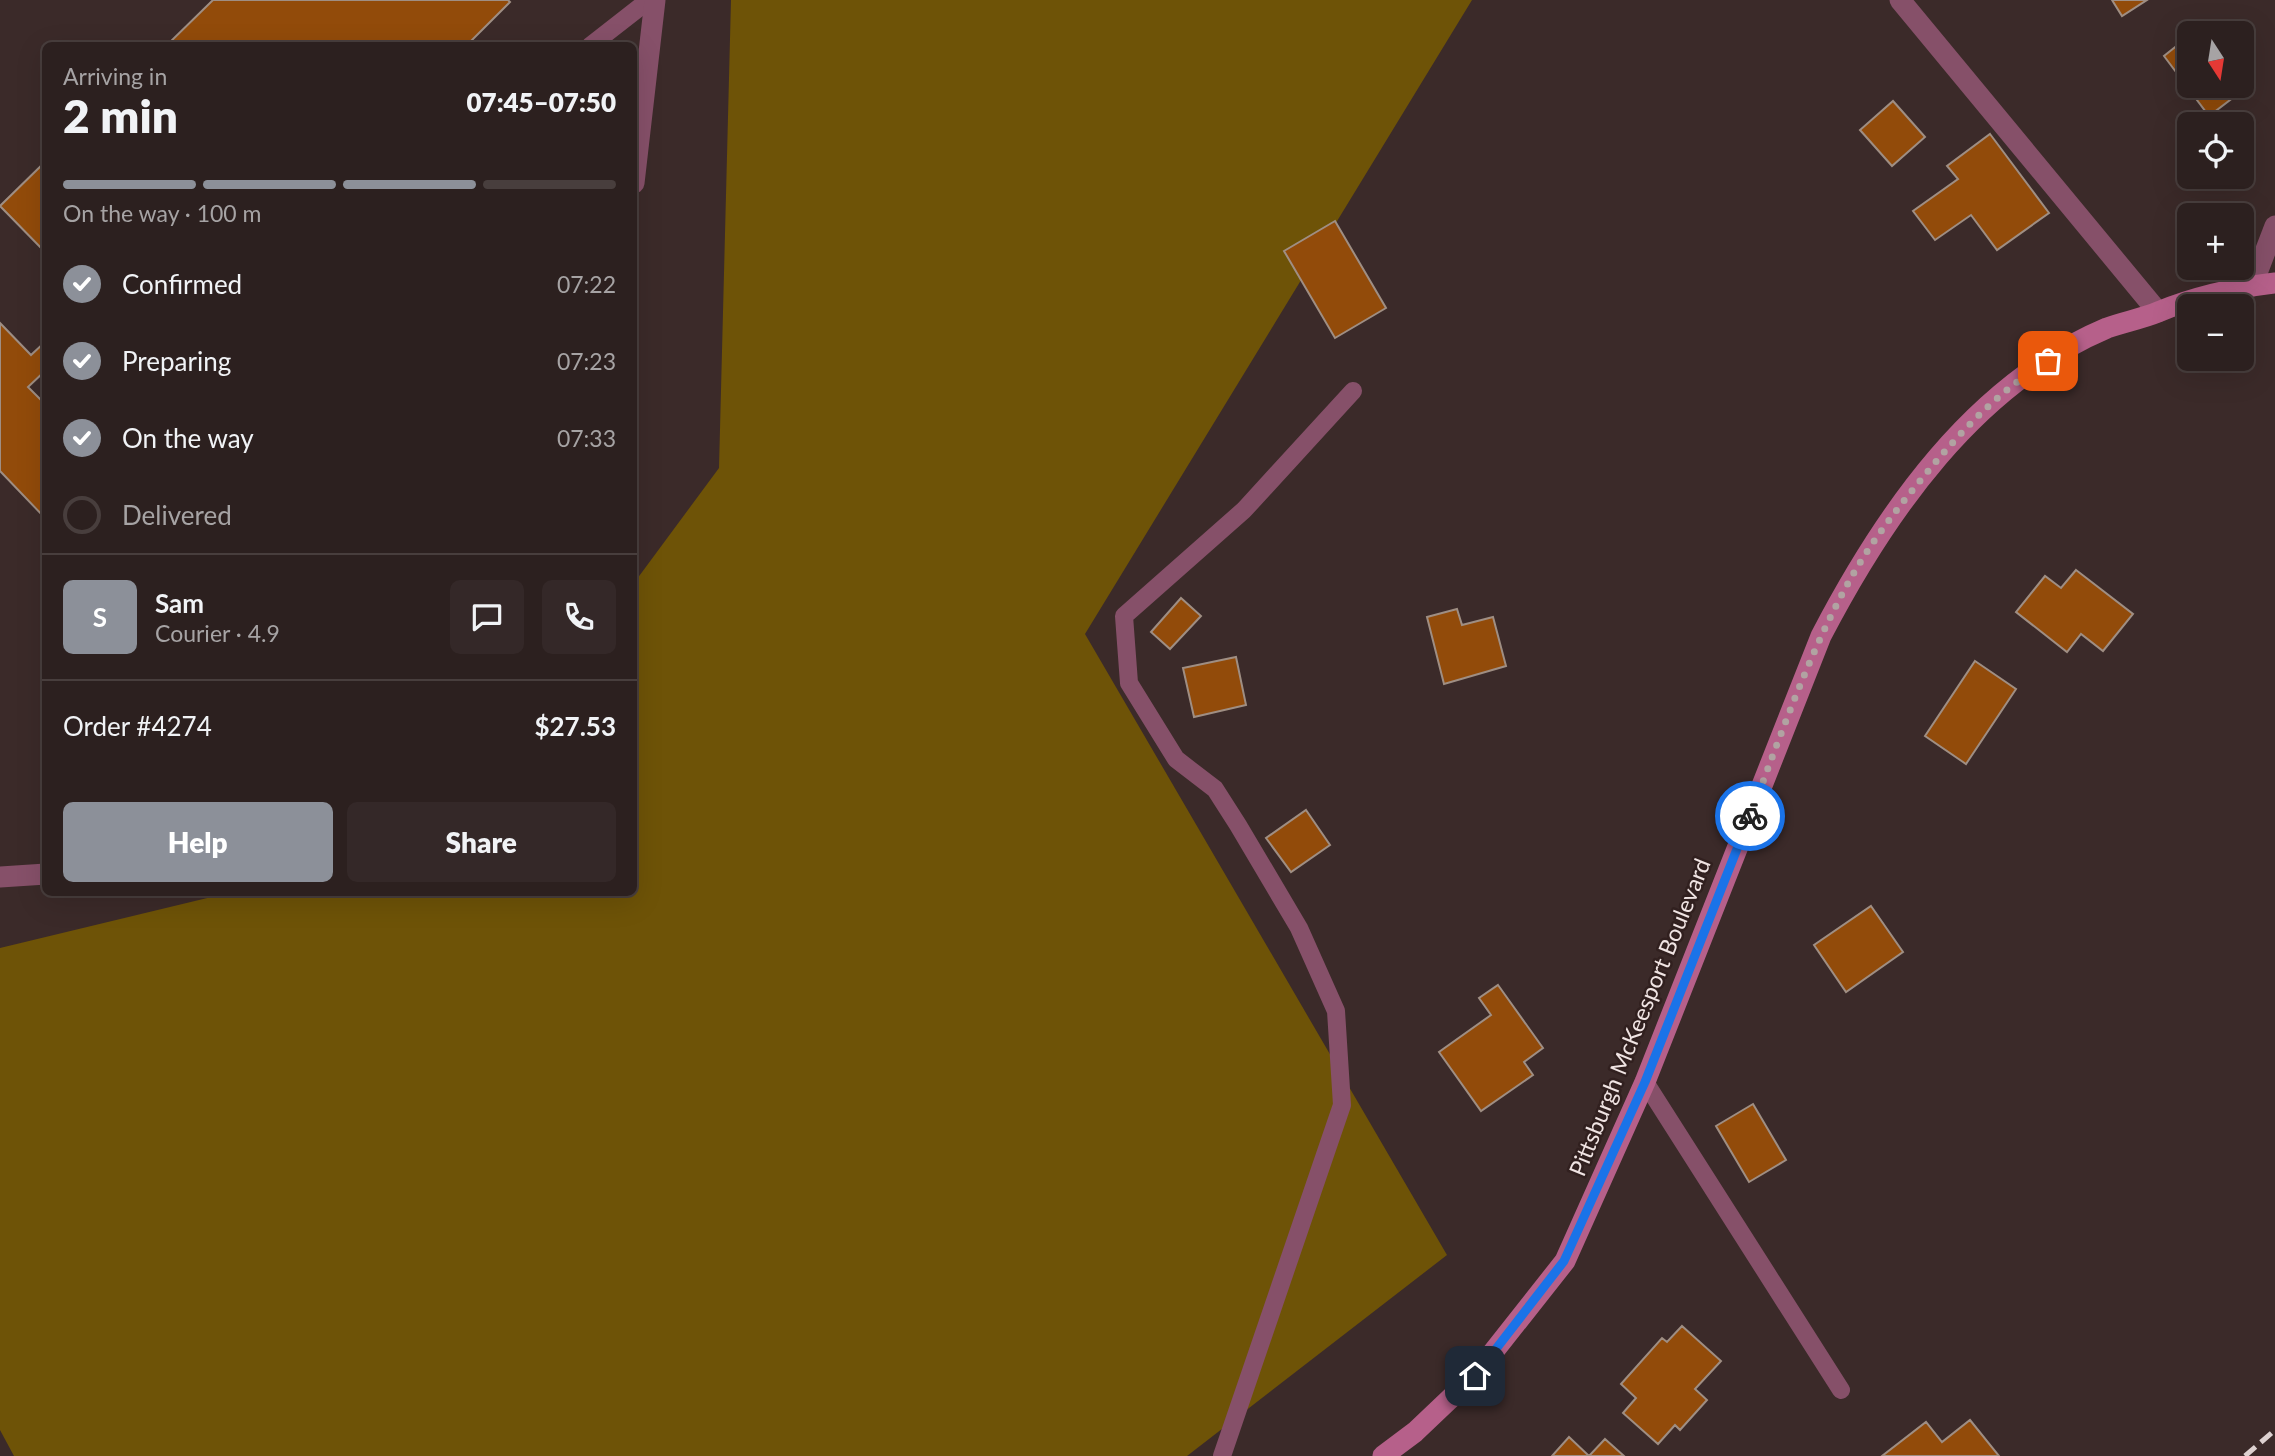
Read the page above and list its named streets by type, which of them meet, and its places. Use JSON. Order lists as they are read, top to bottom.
{
  "streets": {
    "main road": ["Pittsburgh McKeesport Boulevard"]
  },
  "north": "bottom",
  "page": {
    "map_buttons": ["+", "−"],
    "heading": ["2 min", "Arriving in", "07:45–07:50"],
    "panel": [
      "Sam",
      "Courier · 4.9",
      "Order #4274",
      "$27.53"
    ],
    "bar": "On the way · 100 m",
    "list": [
      ["Confirmed", "07:22"],
      ["Preparing", "07:23"],
      ["On the way", "07:33"],
      "Delivered"
    ],
    "round": "S",
    "buttons": ["Help", "Share"]
  }
}
